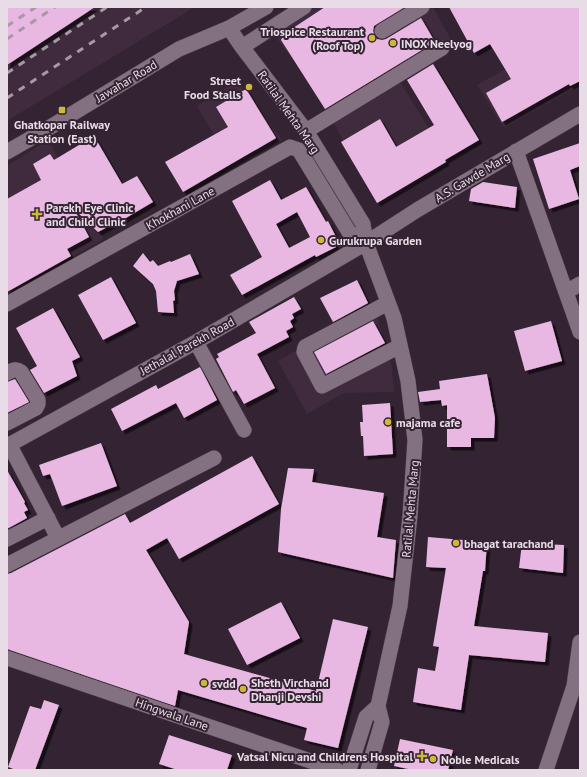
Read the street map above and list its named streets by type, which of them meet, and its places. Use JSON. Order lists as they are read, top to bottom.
{
  "streets": {
    "street": [
      "Jawahar Road",
      "Ratilal Mehta Marg",
      "A.S. Gawde Marg",
      "Khokhani Lane",
      "Jethalal Parekh Road",
      "Hingwala Lane"
    ]
  },
  "crossings": [
    ["Ratilal Mehta Marg", "A.S. Gawde Marg"],
    ["Ratilal Mehta Marg", "Khokhani Lane"],
    ["Ratilal Mehta Marg", "Jethalal Parekh Road"],
    ["A.S. Gawde Marg", "Jethalal Parekh Road"]
  ],
  "places": {
    "other": [
      "Triospice Restaurant (Roof Top)",
      "INOX Neelyog",
      "Street Food Stalls",
      "Gurukrupa Garden",
      "majama cafe",
      "bhagat tarachand",
      "svdd",
      "Sheth Virchand Dhanji Devshi",
      "Noble Medicals"
    ],
    "transit": ["Ghatkopar Railway Station (East)"],
    "health": ["Parekh Eye Clinic and Child Clinic", "Vatsal Nicu and Childrens Hospital"]
  }
}
